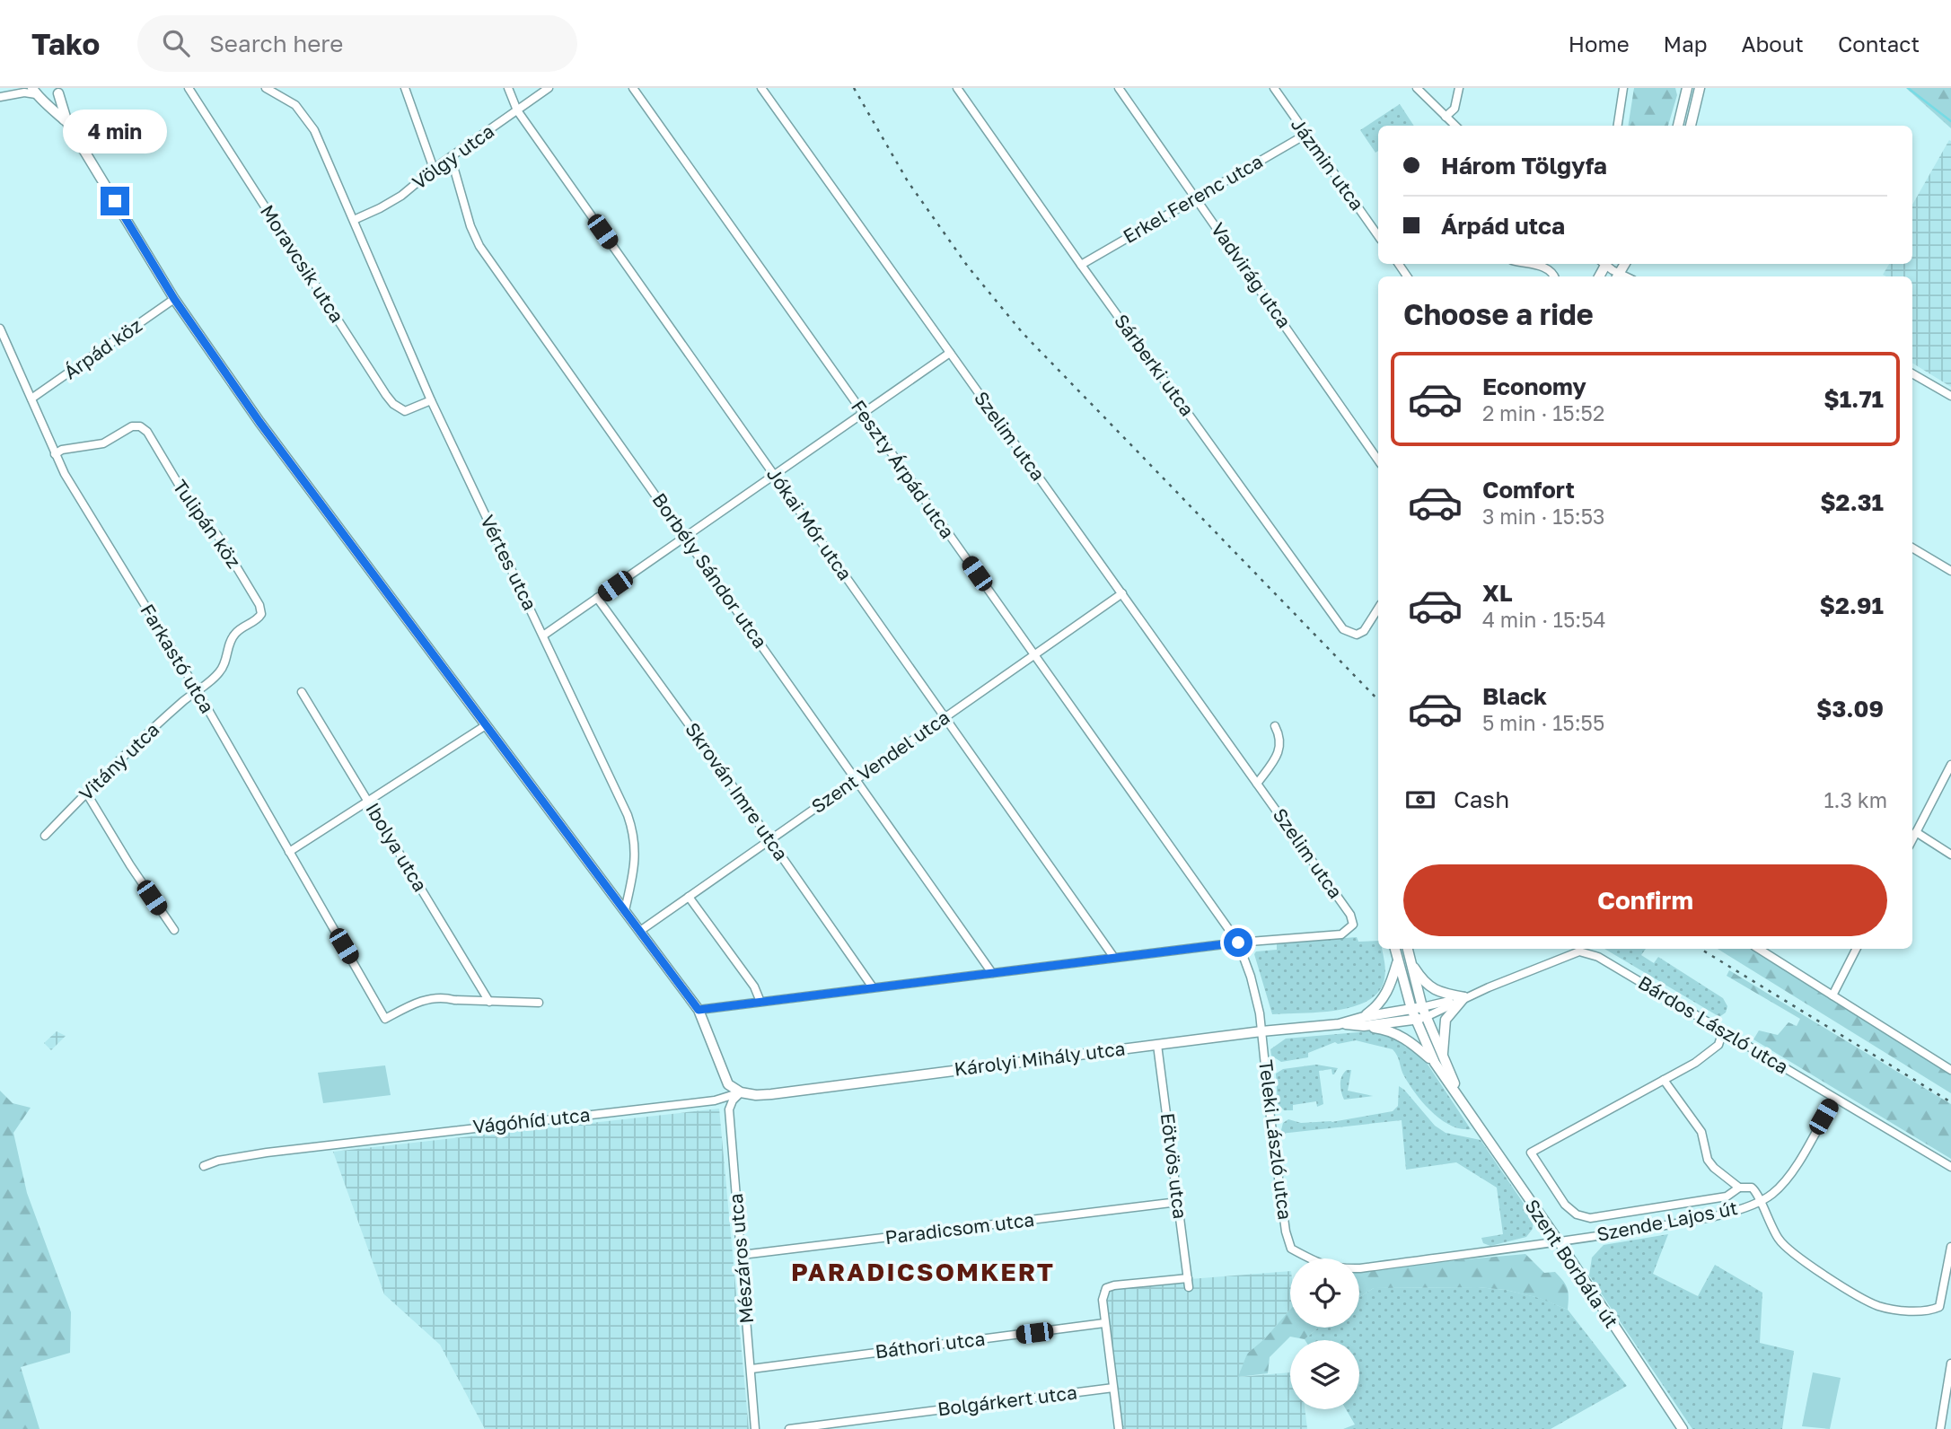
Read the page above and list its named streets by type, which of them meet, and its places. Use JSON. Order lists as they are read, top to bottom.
{
  "streets": {
    "street": [
      "Völgy utca",
      "Jázmin utca",
      "Erkel Ferenc utca",
      "Moravcsik utca",
      "Vadvirág utca",
      "Árpád köz",
      "Sárberki utca",
      "Szelim utca",
      "Feszty Árpád utca",
      "Tulipán köz",
      "Jókai Mór utca",
      "Vértes utca",
      "Borbély Sándor utca",
      "Farkastó utca",
      "Vitány utca",
      "Szent Vendel utca",
      "Skrován Imre utca",
      "Ibolya utca",
      "Bárdos László utca",
      "Károlyi Mihály utca",
      "Vágóhíd utca",
      "Teleki László utca",
      "Eötvös utca",
      "Szende Lajos út",
      "Paradicsom utca",
      "Mészáros utca",
      "Szent Borbála út",
      "Báthori utca",
      "Bolgárkert utca"
    ]
  },
  "crossings": [
    ["Völgy utca", "Jókai Mór utca"],
    ["Völgy utca", "Vértes utca"],
    ["Völgy utca", "Borbély Sándor utca"],
    ["Jázmin utca", "Erkel Ferenc utca"],
    ["Erkel Ferenc utca", "Vadvirág utca"],
    ["Erkel Ferenc utca", "Sárberki utca"],
    ["Moravcsik utca", "Vértes utca"],
    ["Árpád köz", "Farkastó utca"],
    ["Szelim utca", "Feszty Árpád utca"],
    ["Szelim utca", "Szent Vendel utca"],
    ["Szelim utca", "Teleki László utca"],
    ["Feszty Árpád utca", "Szent Vendel utca"],
    ["Feszty Árpád utca", "Teleki László utca"],
    ["Tulipán köz", "Farkastó utca"],
    ["Tulipán köz", "Vitány utca"],
    ["Jókai Mór utca", "Szent Vendel utca"],
    ["Borbély Sándor utca", "Szent Vendel utca"],
    ["Farkastó utca", "Vitány utca"],
    ["Farkastó utca", "Ibolya utca"],
    ["Szent Vendel utca", "Skrován Imre utca"],
    ["Bárdos László utca", "Károlyi Mihály utca"],
    ["Bárdos László utca", "Szende Lajos út"],
    ["Károlyi Mihály utca", "Vágóhíd utca"],
    ["Károlyi Mihály utca", "Teleki László utca"],
    ["Károlyi Mihály utca", "Eötvös utca"],
    ["Károlyi Mihály utca", "Mészáros utca"],
    ["Károlyi Mihály utca", "Szent Borbála út"],
    ["Vágóhíd utca", "Mészáros utca"],
    ["Teleki László utca", "Szende Lajos út"],
    ["Eötvös utca", "Paradicsom utca"],
    ["Szende Lajos út", "Szent Borbála út"],
    ["Paradicsom utca", "Mészáros utca"],
    ["Mészáros utca", "Báthori utca"]
  ],
  "districts": ["PARADICSOMKERT"],
  "page": {
    "header": "Tako",
    "search": "Search here",
    "nav": [
      "Home",
      "Map",
      "About",
      "Contact"
    ],
    "bubble": "4 min",
    "banner": ["Három Tölgyfa", "Árpád utca"],
    "heading": "Choose a ride",
    "list": [
      {
        "name": "Economy",
        "note": "2 min · 15:52",
        "value": "$1.71"
      },
      {
        "name": "Comfort",
        "note": "3 min · 15:53",
        "value": "$2.31"
      },
      {
        "name": "XL",
        "note": "4 min · 15:54",
        "value": "$2.91"
      },
      {
        "name": "Black",
        "note": "5 min · 15:55",
        "value": "$3.09"
      }
    ],
    "pay": ["Cash", "1.3 km"],
    "buttons": "Confirm"
  }
}
